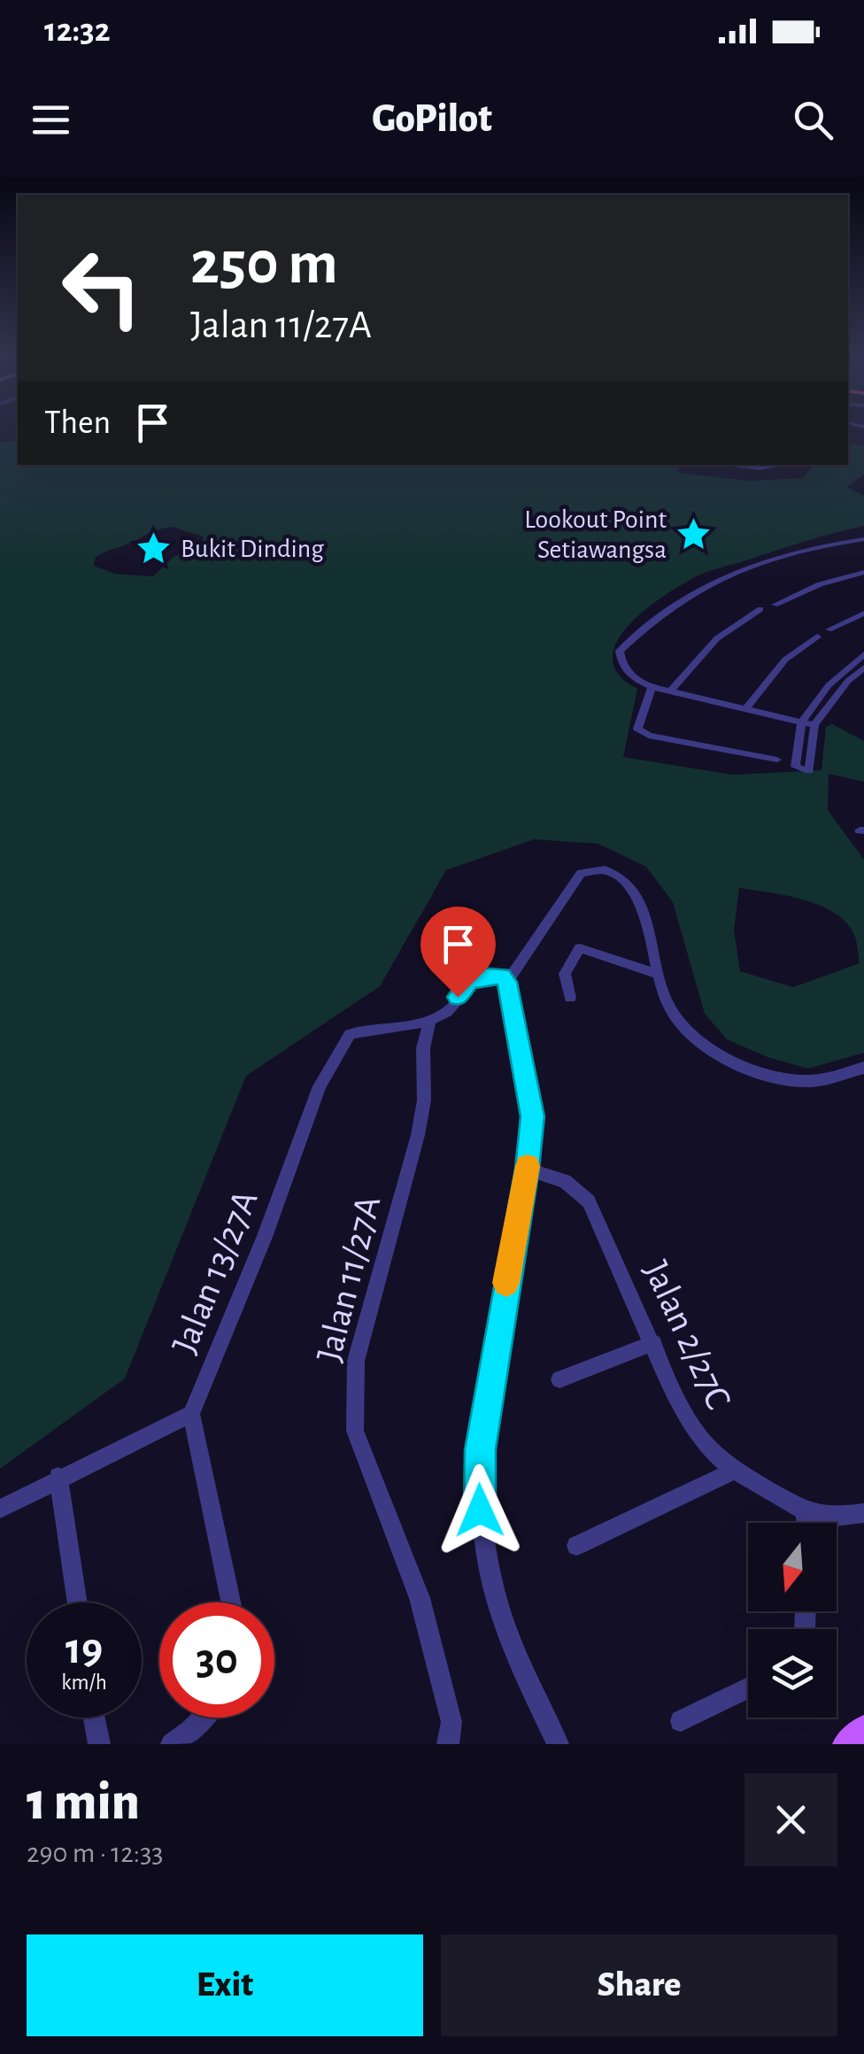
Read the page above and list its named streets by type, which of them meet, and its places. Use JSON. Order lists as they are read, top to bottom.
{
  "streets": {
    "street": ["Jalan 13/27A", "Jalan 11/27A", "Jalan 2/27C"]
  },
  "crossings": [
    ["Jalan 13/27A", "Jalan 11/27A"]
  ],
  "places": {
    "place": ["Lookout Point Setiawangsa", "Bukit Dinding"]
  },
  "north": "bottom",
  "page": {
    "status": "12:32",
    "header": "GoPilot",
    "turn": ["250 m", "Jalan 11/27A"],
    "then": "Then",
    "speed": "19 km/h",
    "limit": "30",
    "heading": ["1 min", "290 m · 12:33"],
    "buttons": ["Exit", "Share"]
  }
}
